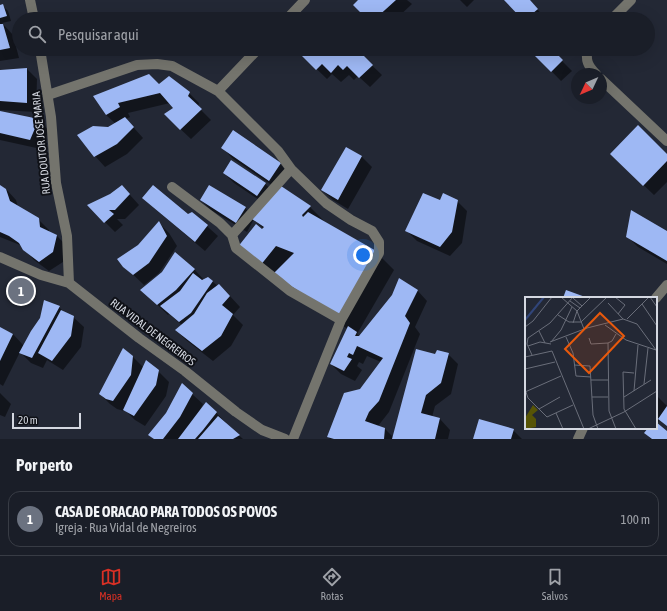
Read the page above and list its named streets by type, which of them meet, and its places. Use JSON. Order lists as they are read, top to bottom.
{
  "streets": {
    "street": ["RUA DOUTOR JOSE MARIA", "RUA VIDAL DE NEGREIROS"]
  },
  "crossings": [
    ["RUA DOUTOR JOSE MARIA", "RUA VIDAL DE NEGREIROS"]
  ],
  "scale_bar": "20 m",
  "north": "bottom left",
  "page": {
    "search": "Pesquisar aqui",
    "pins": "1",
    "scale": "20 m",
    "heading": "Por perto",
    "list": [
      {
        "mark": "1",
        "name": "CASA DE ORACAO PARA TODOS OS POVOS",
        "note": "Igreja · Rua Vidal de Negreiros",
        "value": "100 m"
      }
    ],
    "nav": ["Mapa", "Rotas", "Salvos"]
  }
}
